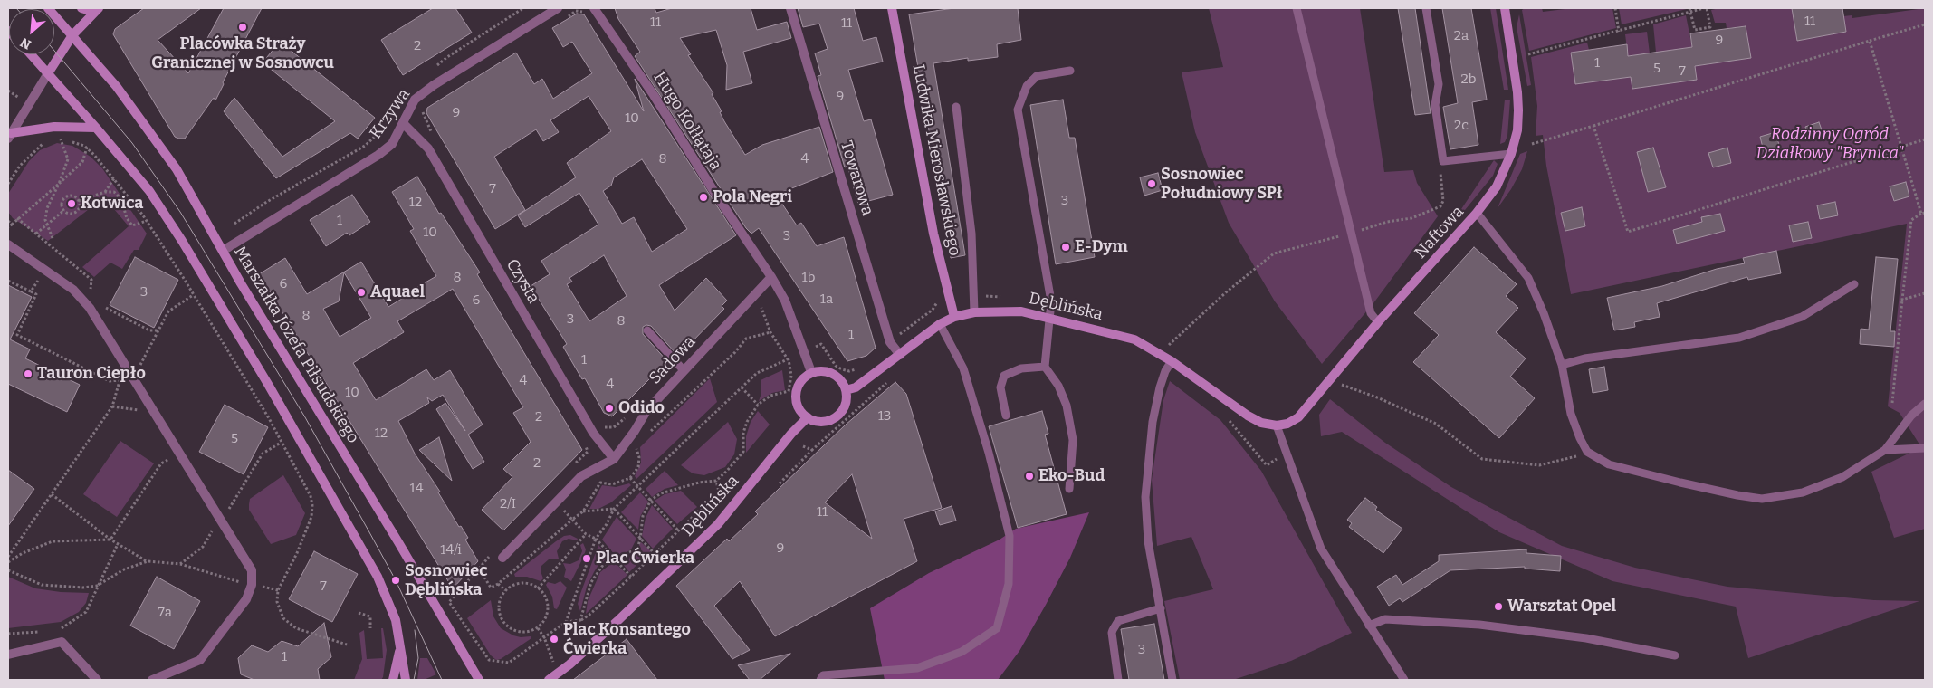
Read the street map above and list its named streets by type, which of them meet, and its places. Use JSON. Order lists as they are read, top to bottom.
{
  "streets": {
    "street": [
      "Krzywa",
      "Hugo Kołłątaja",
      "Ludwika Mierosławskiego",
      "Towarowa",
      "Naftowa",
      "Czysta",
      "Dęblińska",
      "Marszałka Józefa Piłsudskiego",
      "Sadowa"
    ]
  },
  "crossings": [
    ["Krzywa", "Czysta"],
    ["Krzywa", "Marszałka Józefa Piłsudskiego"],
    ["Hugo Kołłątaja", "Dęblińska"],
    ["Hugo Kołłątaja", "Sadowa"],
    ["Ludwika Mierosławskiego", "Dęblińska"],
    ["Towarowa", "Dęblińska"],
    ["Naftowa", "Dęblińska"],
    ["Czysta", "Sadowa"]
  ],
  "parks": ["Rodzinny Ogród Działkowy \"Brynica\""],
  "places": [
    "Placówka Straży Granicznej w Sosnowcu",
    "Sosnowiec Południowy SPł",
    "Pola Negri",
    "Kotwica",
    "E-Dym",
    "Aquael",
    "Tauron Ciepło",
    "Odido",
    "Eko-Bud",
    "Plac Ćwierka",
    "Sosnowiec Dęblińska",
    "Warsztat Opel",
    "Plac Konsantego Ćwierka"
  ],
  "house_numbers": [
    "11",
    "11",
    "11",
    "2a",
    "9",
    "2",
    "1",
    "5",
    "7",
    "2b",
    "9",
    "9",
    "10",
    "2c",
    "8",
    "4",
    "7",
    "3",
    "12",
    "1",
    "10",
    "3",
    "8",
    "1b",
    "6",
    "3",
    "1a",
    "6",
    "8",
    "3",
    "8",
    "1",
    "1",
    "4",
    "4",
    "10",
    "13",
    "2",
    "12",
    "5",
    "2",
    "14",
    "2/I",
    "11",
    "9",
    "14/i",
    "7",
    "7a",
    "3",
    "1"
  ],
  "north": "bottom left"
}
